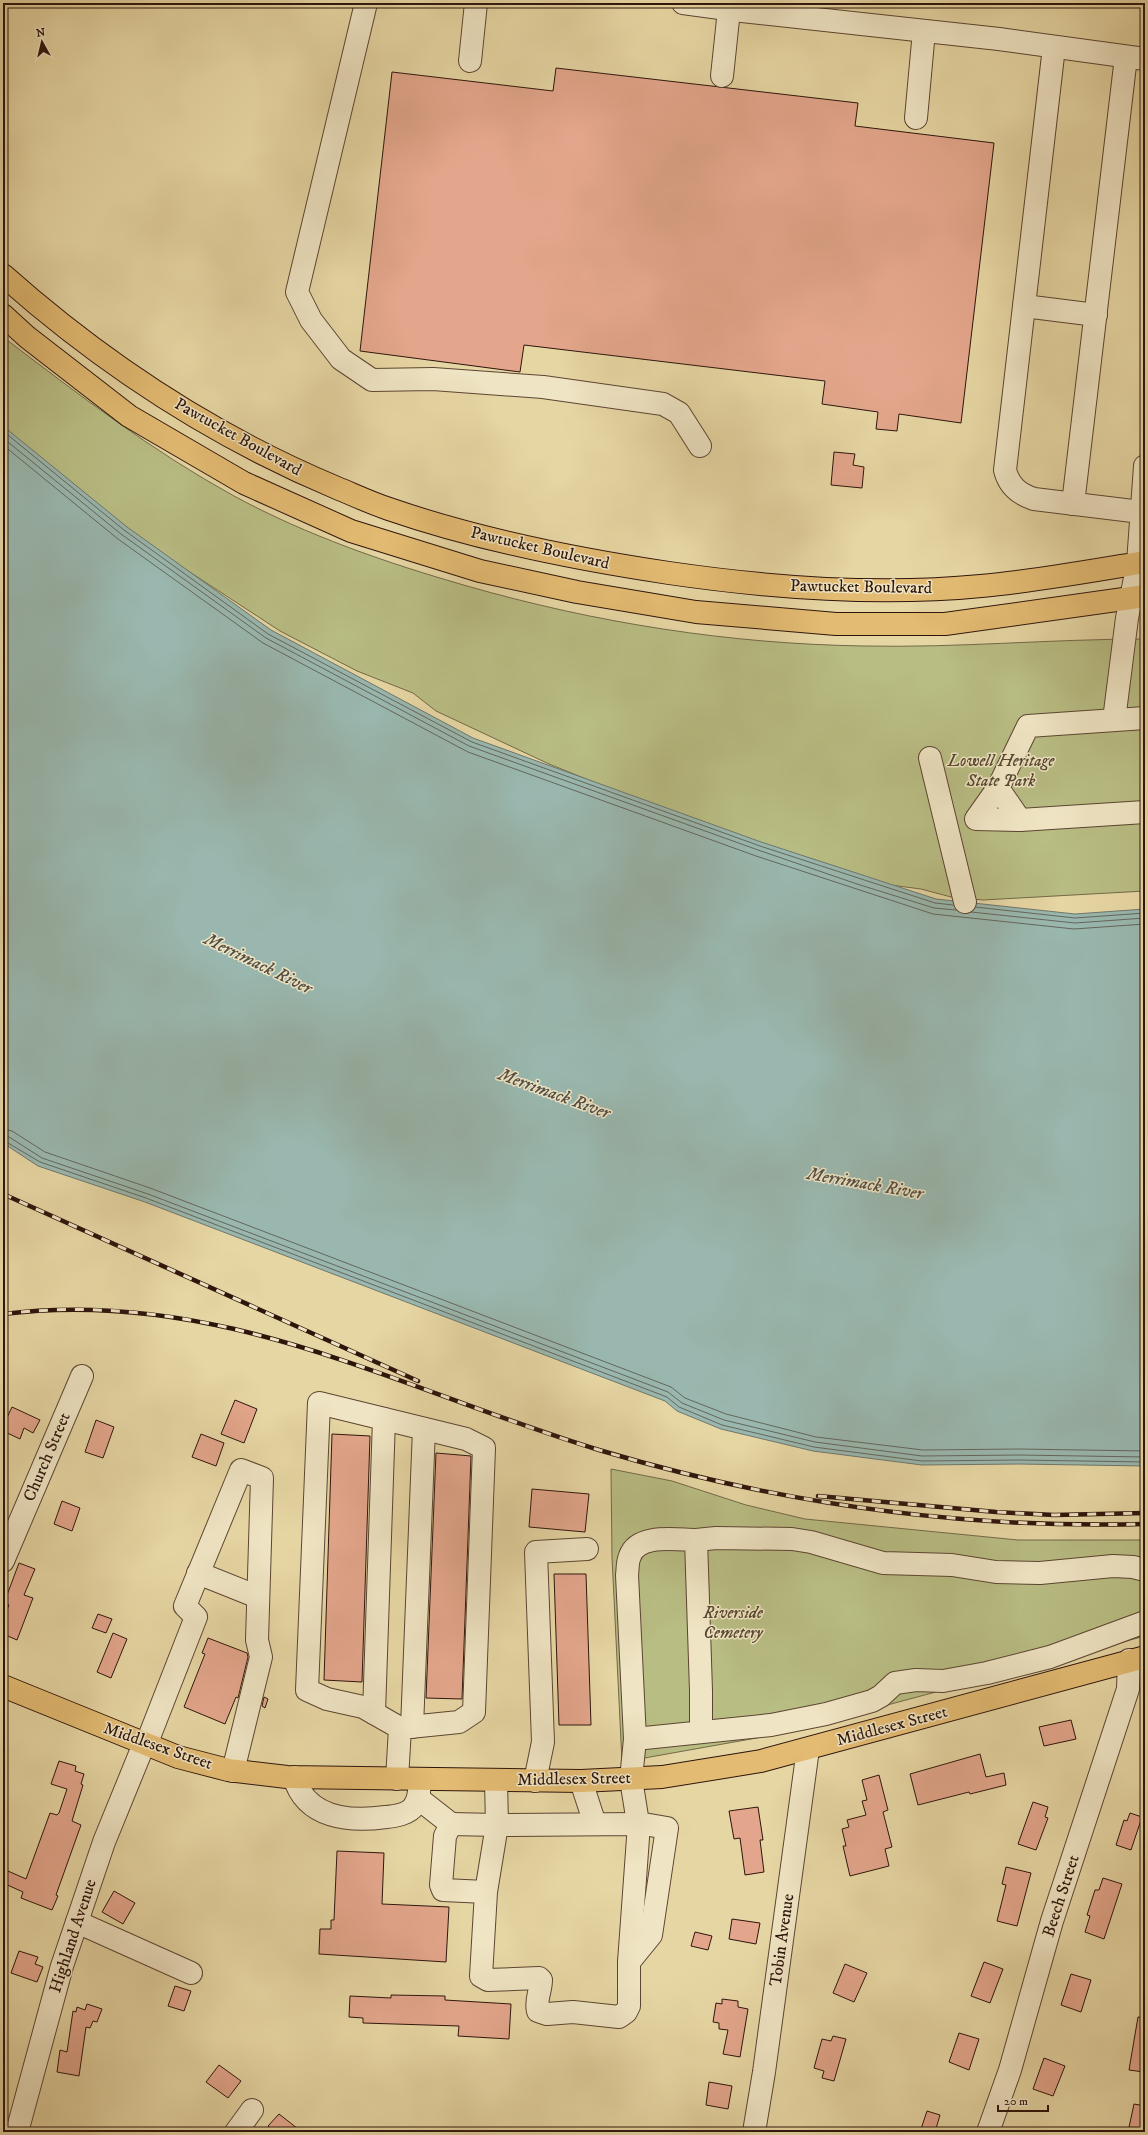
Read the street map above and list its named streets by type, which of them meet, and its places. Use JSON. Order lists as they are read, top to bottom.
{
  "streets": {
    "main road": ["Pawtucket Boulevard", "Middlesex Street"],
    "street": [
      "Church Street",
      "Beech Street",
      "Highland Avenue",
      "Tobin Avenue"
    ]
  },
  "crossings": [
    ["Middlesex Street", "Beech Street"],
    ["Middlesex Street", "Highland Avenue"],
    ["Middlesex Street", "Tobin Avenue"]
  ],
  "water": ["Merrimack River"],
  "parks": ["Lowell Heritage State Park", "Riverside Cemetery"],
  "scale_bar": "20 m",
  "north": "top"
}
